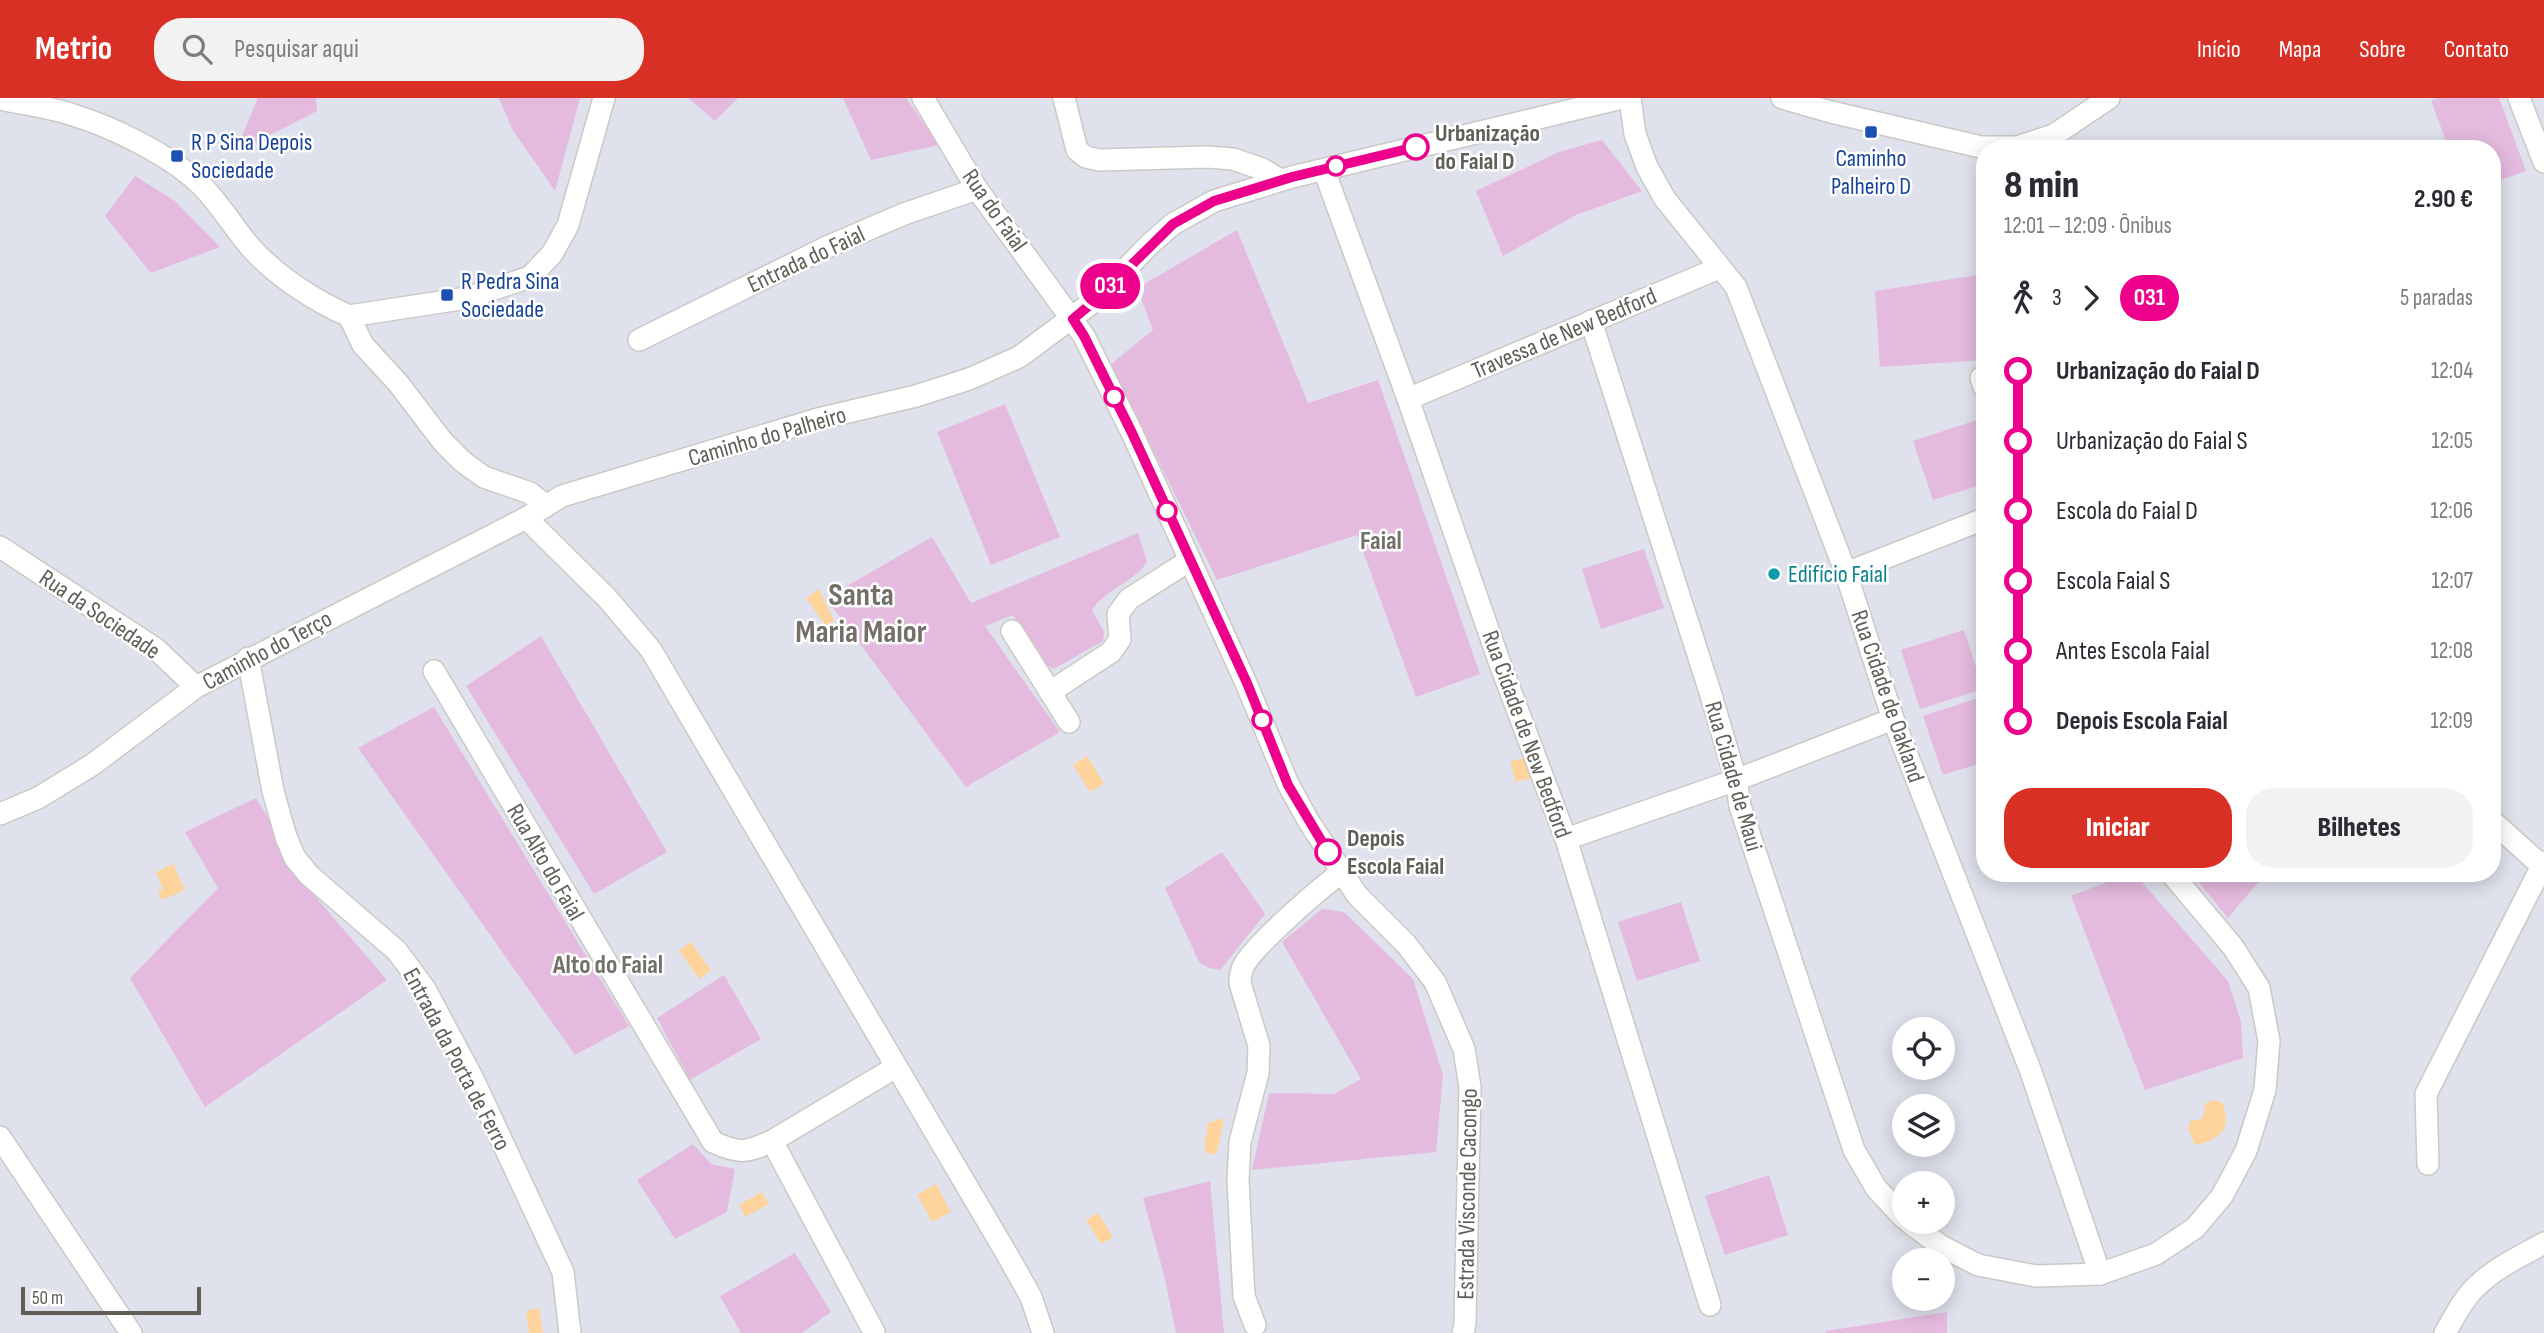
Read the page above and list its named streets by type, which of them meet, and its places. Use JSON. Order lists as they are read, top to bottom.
{
  "streets": {
    "street": [
      "Rua do Faial",
      "Entrada do Faial",
      "Travessa de New Bedford",
      "Caminho do Palheiro",
      "Rua da Sociedade",
      "Caminho do Terço",
      "Rua Cidade de Oakland",
      "Rua Cidade de New Bedford",
      "Rua Cidade de Maui",
      "Rua Alto do Faial",
      "Entrada da Porta de Ferro",
      "Estrada Visconde Cacongo"
    ]
  },
  "crossings": [
    ["Rua do Faial", "Entrada do Faial"],
    ["Rua do Faial", "Caminho do Palheiro"],
    ["Rua do Faial", "Estrada Visconde Cacongo"],
    ["Travessa de New Bedford", "Rua Cidade de Oakland"],
    ["Travessa de New Bedford", "Rua Cidade de New Bedford"],
    ["Travessa de New Bedford", "Rua Cidade de Maui"],
    ["Caminho do Palheiro", "Caminho do Terço"],
    ["Caminho do Palheiro", "Rua Cidade de New Bedford"],
    ["Caminho do Palheiro", "Estrada Visconde Cacongo"],
    ["Rua da Sociedade", "Caminho do Terço"],
    ["Caminho do Terço", "Entrada da Porta de Ferro"]
  ],
  "districts": ["Faial", "Santa Maria Maior", "Alto do Faial"],
  "places": {
    "transit": ["Caminho Palheiro D", "R P Sina Depois Sociedade", "R Pedra Sina Sociedade"],
    "other": ["Urbanização do Faial D", "Edifício Faial", "Depois Escola Faial"]
  },
  "lines": ["bus line 031"],
  "scale_bar": "50 m",
  "page": {
    "header": "Metrio",
    "search": "Pesquisar aqui",
    "nav": [
      "Início",
      "Mapa",
      "Sobre",
      "Contato"
    ],
    "on_map": "031",
    "heading": ["8 min", "12:01 – 12:09 · Ônibus", "2.90 €"],
    "legs": ["3", "031", "5 paradas"],
    "list": [
      {
        "name": "Urbanização do Faial D",
        "value": "12:04"
      },
      {
        "name": "Urbanização do Faial S",
        "value": "12:05"
      },
      {
        "name": "Escola do Faial D",
        "value": "12:06"
      },
      {
        "name": "Escola Faial S",
        "value": "12:07"
      },
      {
        "name": "Antes Escola Faial",
        "value": "12:08"
      },
      {
        "name": "Depois Escola Faial",
        "value": "12:09"
      }
    ],
    "buttons": ["Iniciar", "Bilhetes"],
    "map_buttons": ["+", "−"],
    "scale": "50 m"
  }
}
